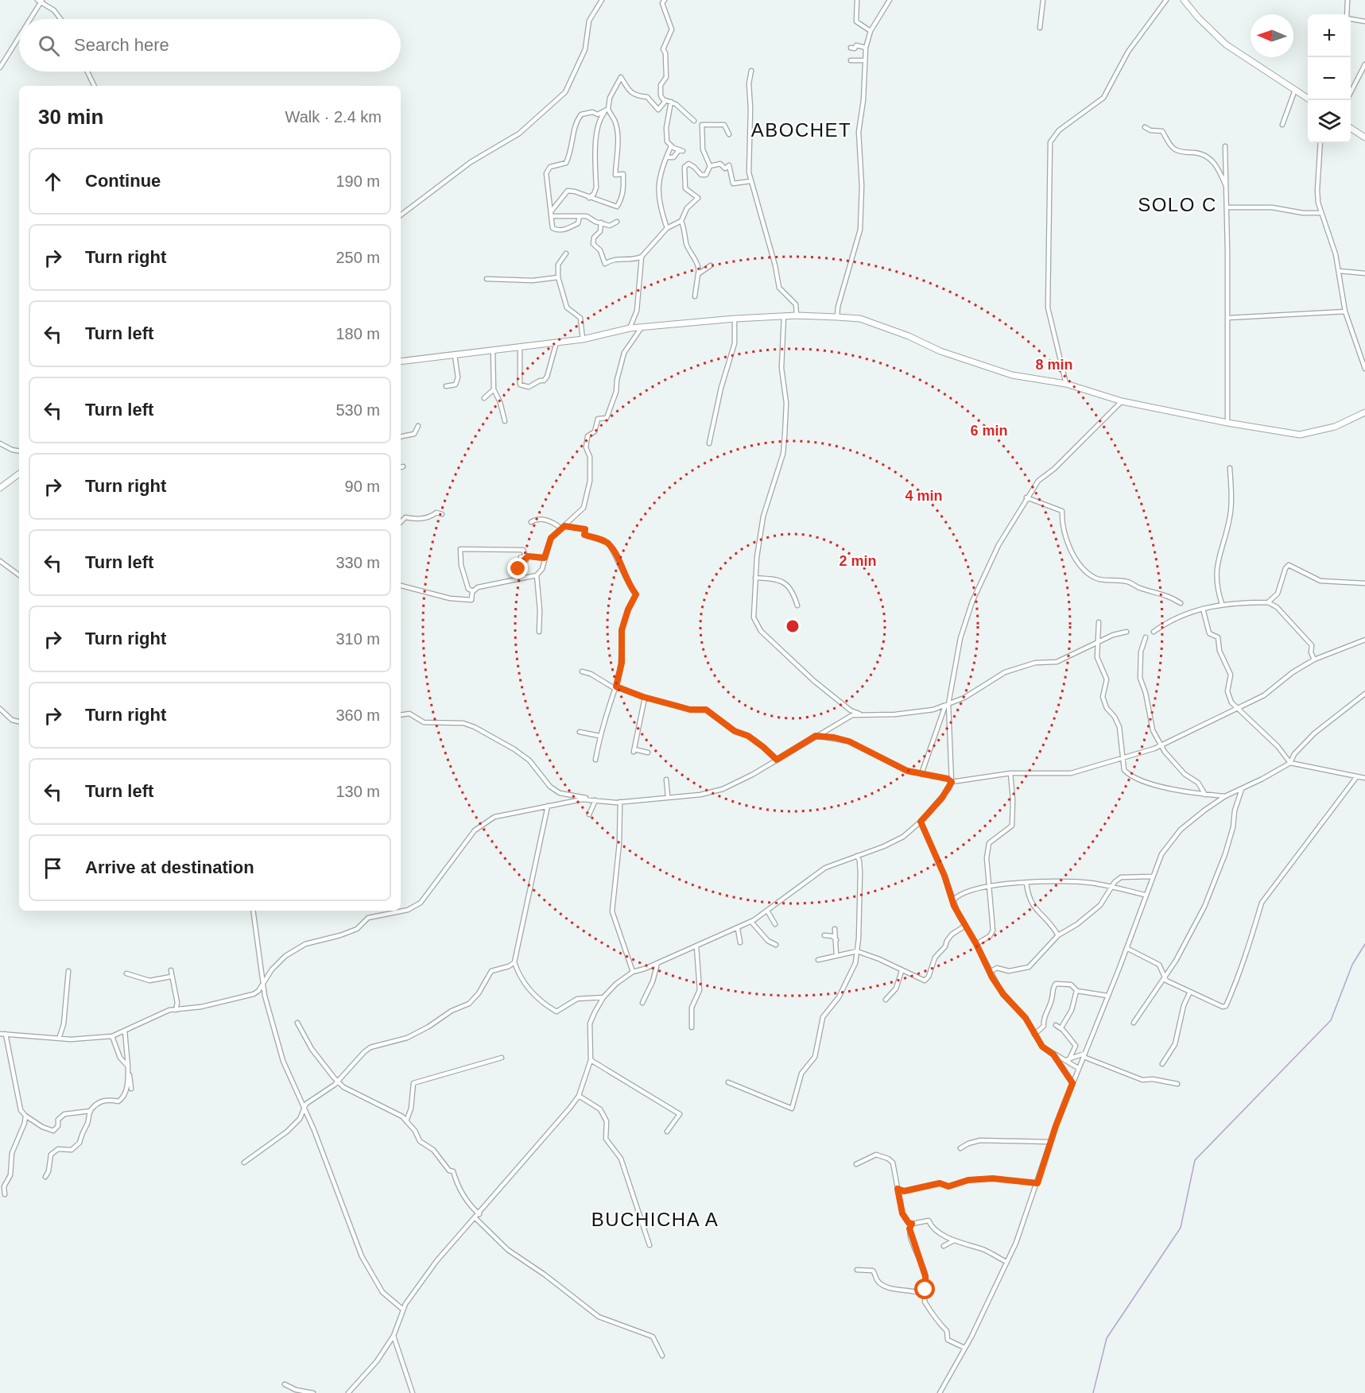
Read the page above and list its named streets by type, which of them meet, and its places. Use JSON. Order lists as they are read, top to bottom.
{
  "districts": ["ABOCHET", "SOLO C", "BUCHICHA A"],
  "north": "left",
  "page": {
    "map_buttons": ["+", "−"],
    "search": "Search here",
    "heading": ["30 min", "Walk · 2.4 km"],
    "list": [
      ["Continue", "190 m"],
      ["Turn right", "250 m"],
      ["Turn left", "180 m"],
      ["Turn left", "530 m"],
      ["Turn right", "90 m"],
      ["Turn left", "330 m"],
      ["Turn right", "310 m"],
      ["Turn right", "360 m"],
      ["Turn left", "130 m"],
      "Arrive at destination"
    ]
  },
  "rings": [
    "8 min",
    "6 min",
    "4 min",
    "2 min"
  ]
}
